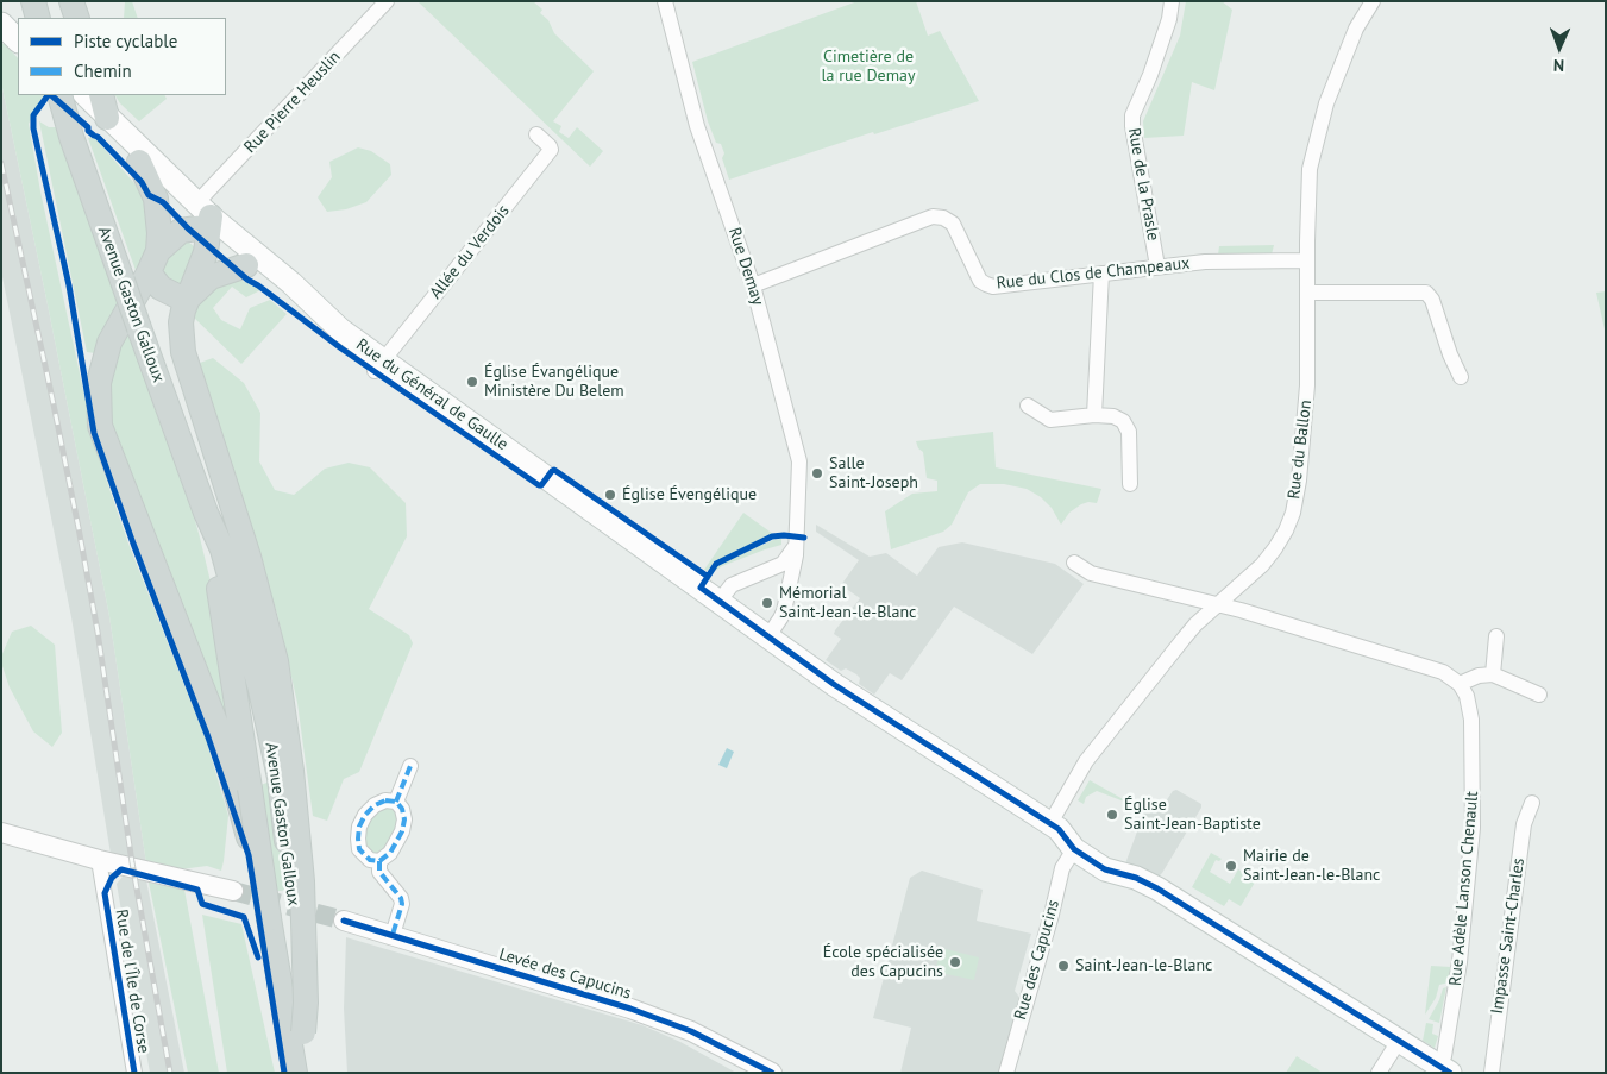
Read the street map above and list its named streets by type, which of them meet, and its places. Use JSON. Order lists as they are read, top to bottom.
{
  "streets": {
    "main road": ["Avenue Gaston Galloux", "Rue du Général de Gaulle"],
    "street": [
      "Rue Pierre Heuslin",
      "Rue de la Prasle",
      "Allée du Verdois",
      "Rue Demay",
      "Rue du Clos de Champeaux",
      "Rue du Ballon",
      "Rue Adèle Lanson Chenault",
      "Impasse Saint-Charles",
      "Rue des Capucins",
      "Levée des Capucins",
      "Rue de l'Île de Corse"
    ]
  },
  "crossings": [
    ["Rue Pierre Heuslin", "Rue du Général de Gaulle"],
    ["Rue de la Prasle", "Rue du Clos de Champeaux"],
    ["Rue Demay", "Rue du Clos de Champeaux"],
    ["Rue du Clos de Champeaux", "Rue du Ballon"]
  ],
  "parks": ["Cimetière de la rue Demay"],
  "places": [
    "Église Évangélique Ministère Du Belem",
    "Salle Saint-Joseph",
    "Église Évengélique",
    "Mémorial Saint-Jean-le-Blanc",
    "Église Saint-Jean-Baptiste",
    "Mairie de Saint-Jean-le-Blanc",
    "École spécialisée des Capucins",
    "Saint-Jean-le-Blanc"
  ],
  "legend": ["Piste cyclable", "Chemin"],
  "north": "bottom"
}
